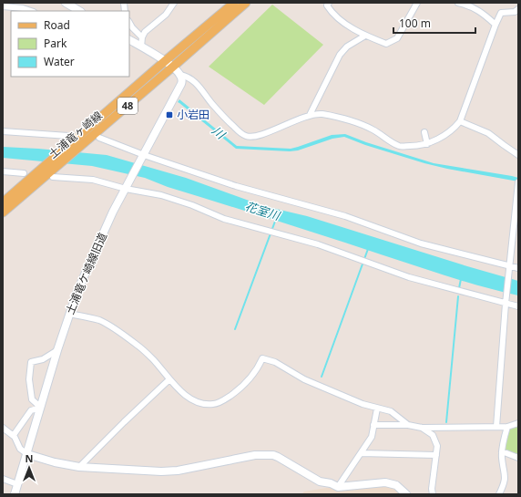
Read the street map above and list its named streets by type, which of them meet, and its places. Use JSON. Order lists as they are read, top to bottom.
{
  "streets": {
    "main road": ["48", "土浦竜ヶ崎線"],
    "street": ["土浦竜ケ崎線旧道"]
  },
  "water": ["川", "花室川"],
  "places": {
    "transit": ["小岩田"]
  },
  "legend": ["Road", "Park", "Water"],
  "scale_bar": "100 m",
  "north": "top"
}
